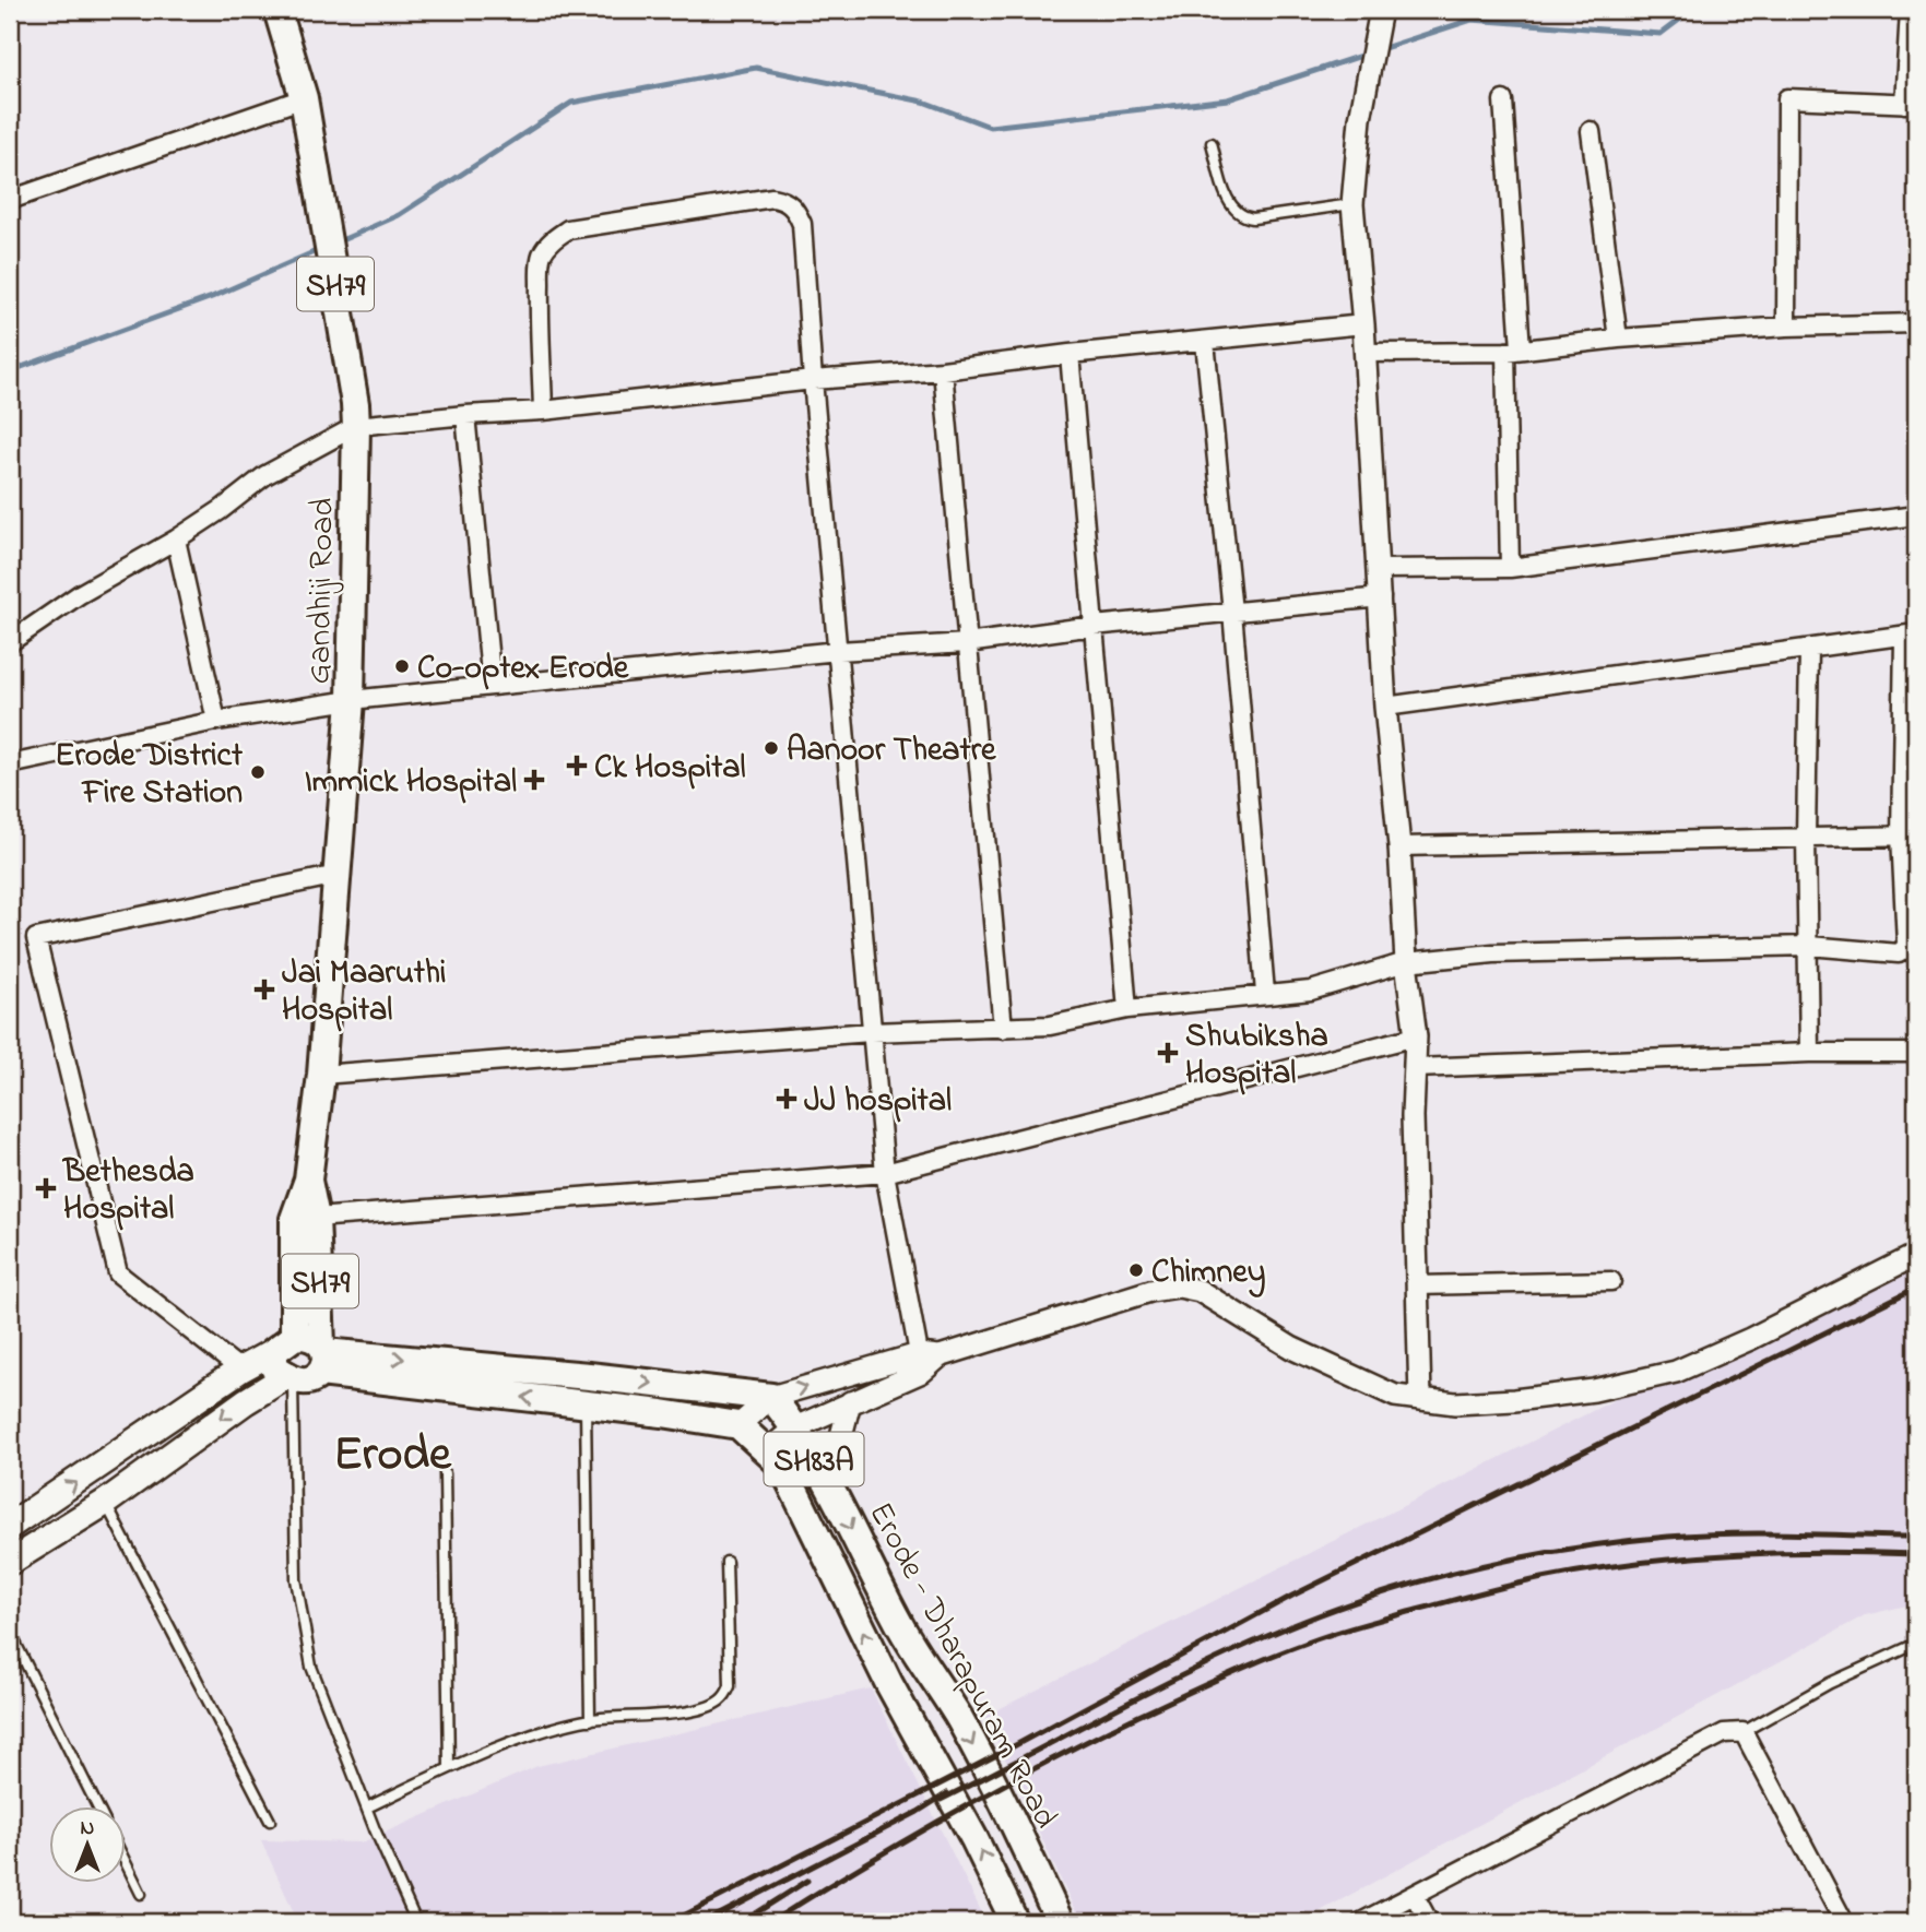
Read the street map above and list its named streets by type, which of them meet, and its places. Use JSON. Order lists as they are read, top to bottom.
{
  "streets": {
    "main road": [
      "SH79",
      "Gandhiji Road",
      "SH83A",
      "Erode - Dharapuram Road"
    ]
  },
  "crossings": [
    ["Gandhiji Road", "SH83A"],
    ["SH83A", "Erode - Dharapuram Road"]
  ],
  "districts": ["Erode"],
  "places": {
    "other": [
      "Co-optex Erode",
      "Aanoor Theatre",
      "Erode District Fire Station",
      "Chimney"
    ],
    "health": [
      "Ck Hospital",
      "Immick Hospital",
      "Jai Maaruthi Hospital",
      "Shubiksha Hospital",
      "JJ hospital",
      "Bethesda Hospital"
    ]
  },
  "north": "top"
}
